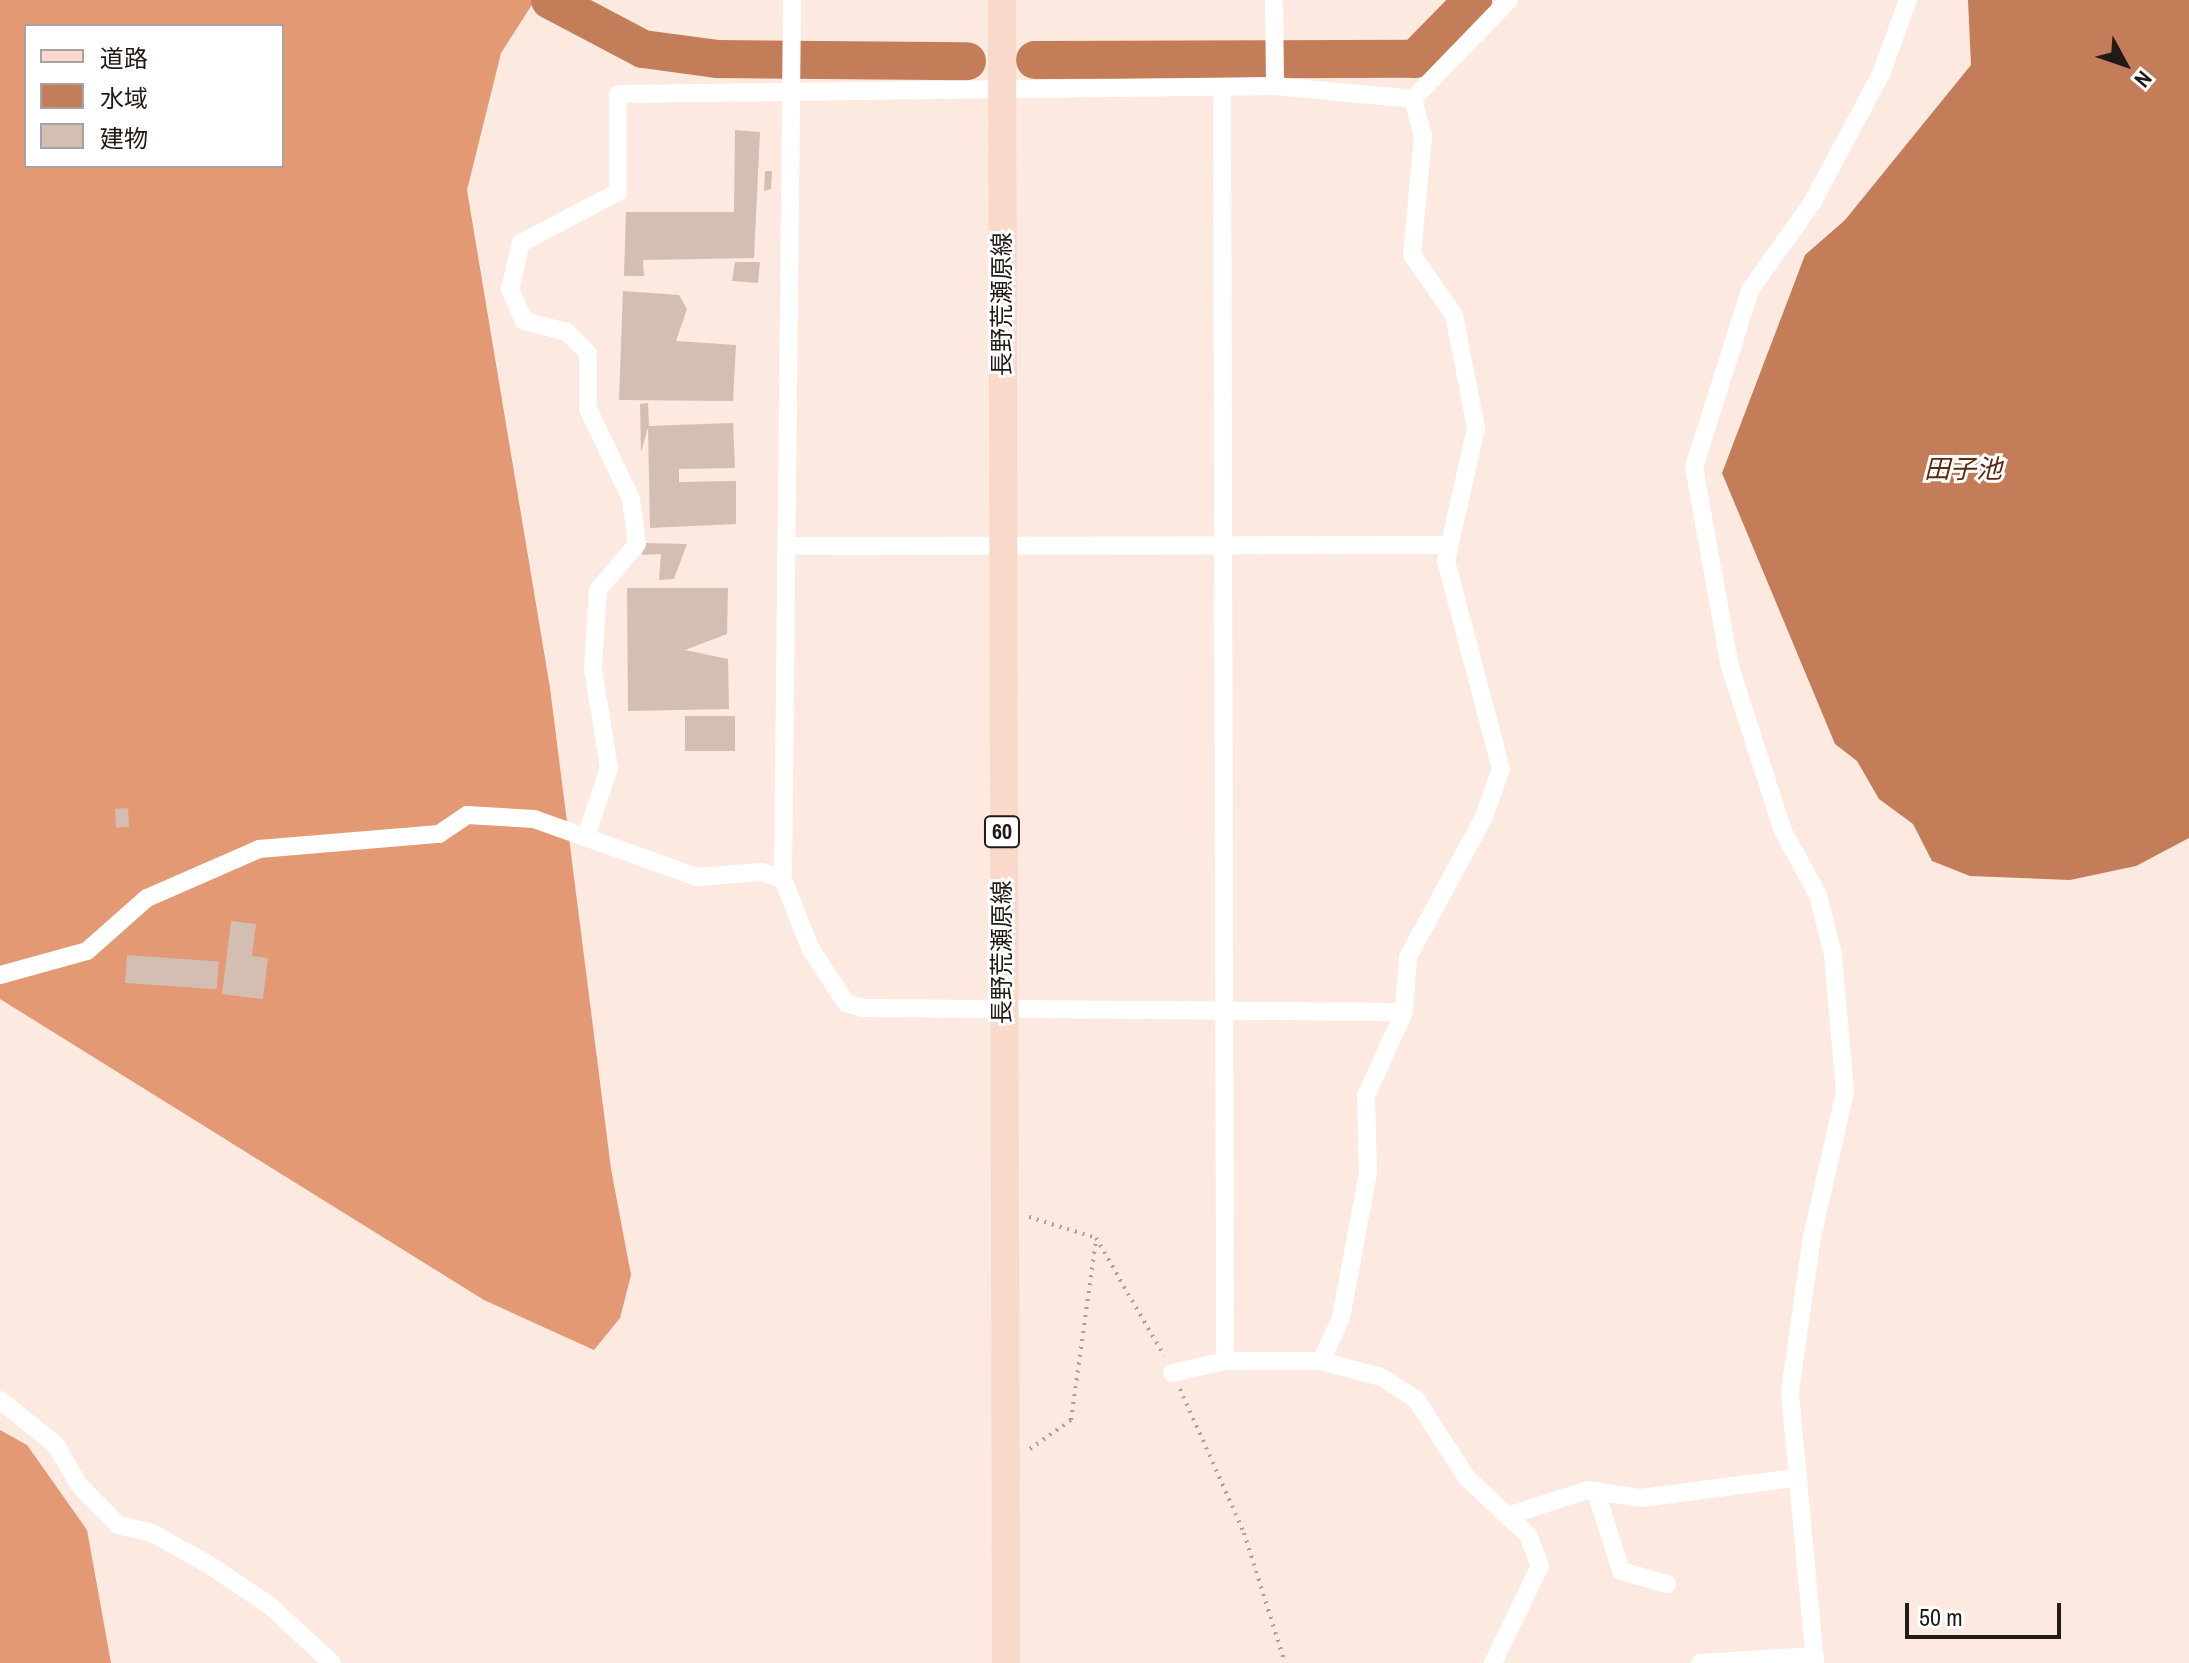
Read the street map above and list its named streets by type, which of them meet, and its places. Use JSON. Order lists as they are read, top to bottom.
{
  "streets": {
    "main road": ["長野荒瀬原線", "60"]
  },
  "water": ["田子池"],
  "legend": ["道路", "水域", "建物"],
  "scale_bar": "50 m",
  "north": "bottom right"
}
